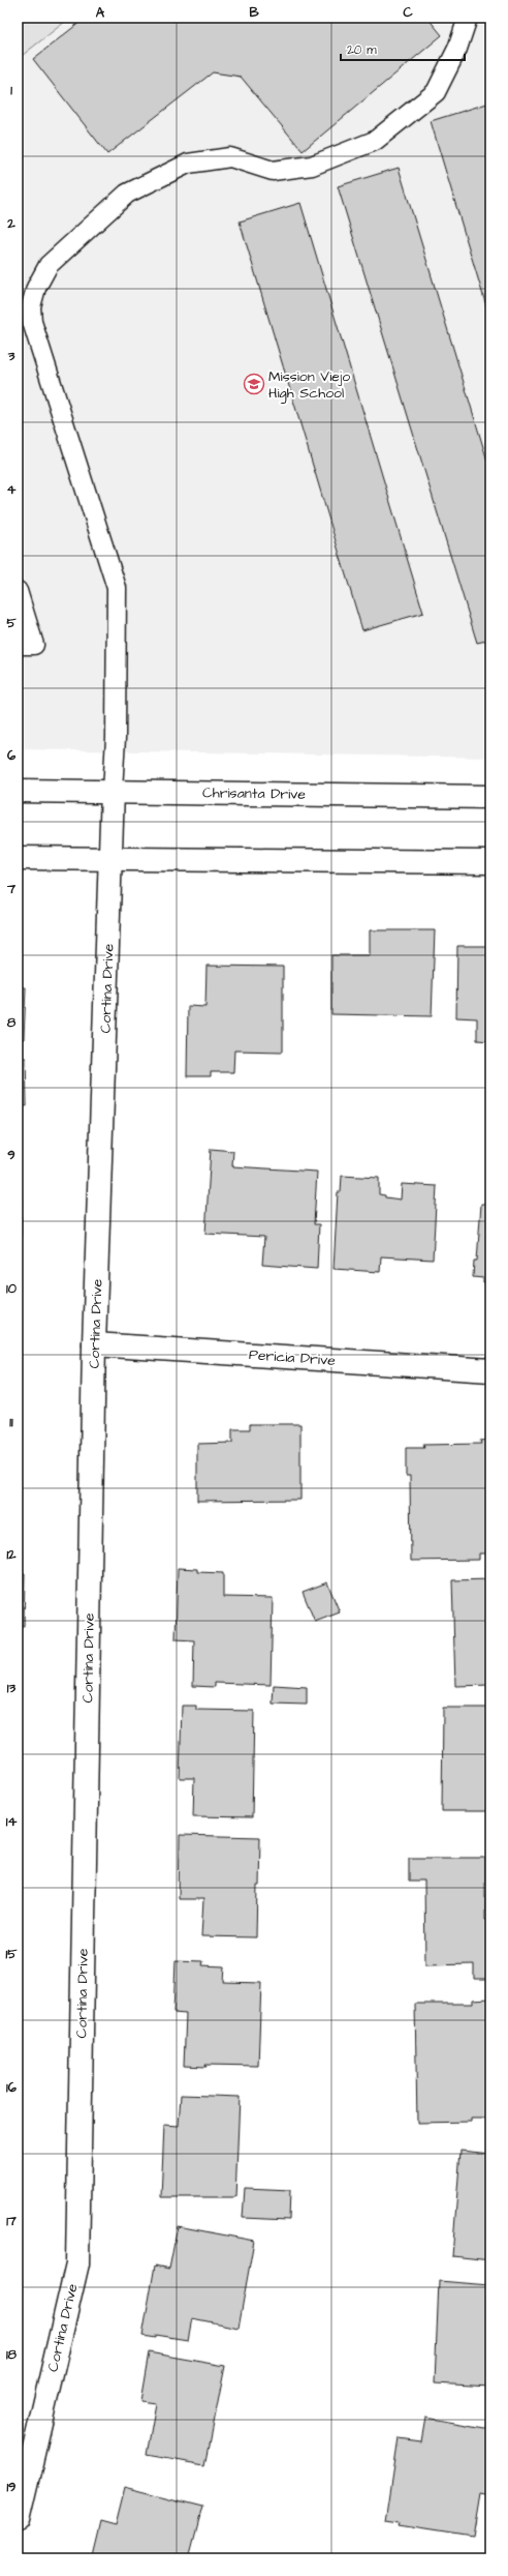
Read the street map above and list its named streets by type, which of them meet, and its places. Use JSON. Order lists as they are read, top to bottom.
{
  "streets": {
    "street": ["Chrisanta Drive", "Cortina Drive", "Pericia Drive"]
  },
  "crossings": [
    ["Chrisanta Drive", "Cortina Drive"],
    ["Cortina Drive", "Pericia Drive"]
  ],
  "places": {
    "school or university": ["Mission Viejo High School"]
  },
  "scale_bar": "20 m",
  "grid": {
    "columns": ["A", "B", "C"],
    "rows": [
      "1",
      "2",
      "3",
      "4",
      "5",
      "6",
      "7",
      "8",
      "9",
      "10",
      "11",
      "12",
      "13",
      "14",
      "15",
      "16",
      "17",
      "18",
      "19"
    ]
  }
}
